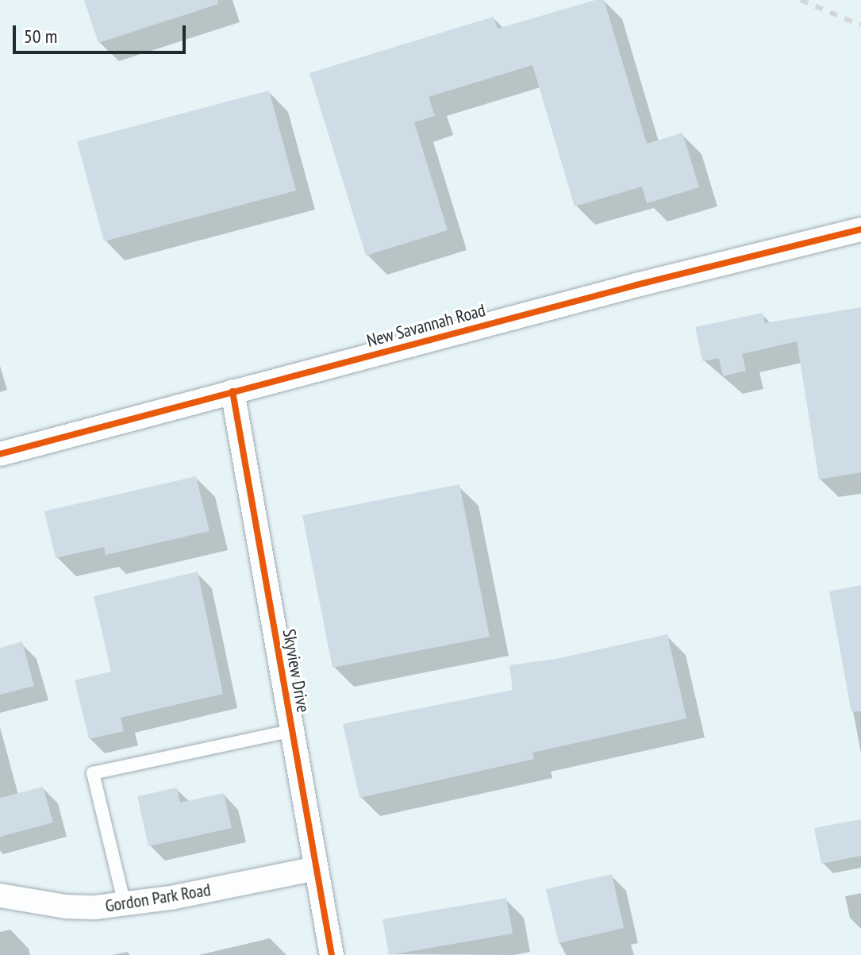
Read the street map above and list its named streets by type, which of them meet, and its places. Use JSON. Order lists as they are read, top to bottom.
{
  "streets": {
    "street": ["New Savannah Road", "Skyview Drive", "Gordon Park Road"]
  },
  "crossings": [
    ["New Savannah Road", "Skyview Drive"],
    ["Skyview Drive", "Gordon Park Road"]
  ],
  "scale_bar": "50 m"
}
